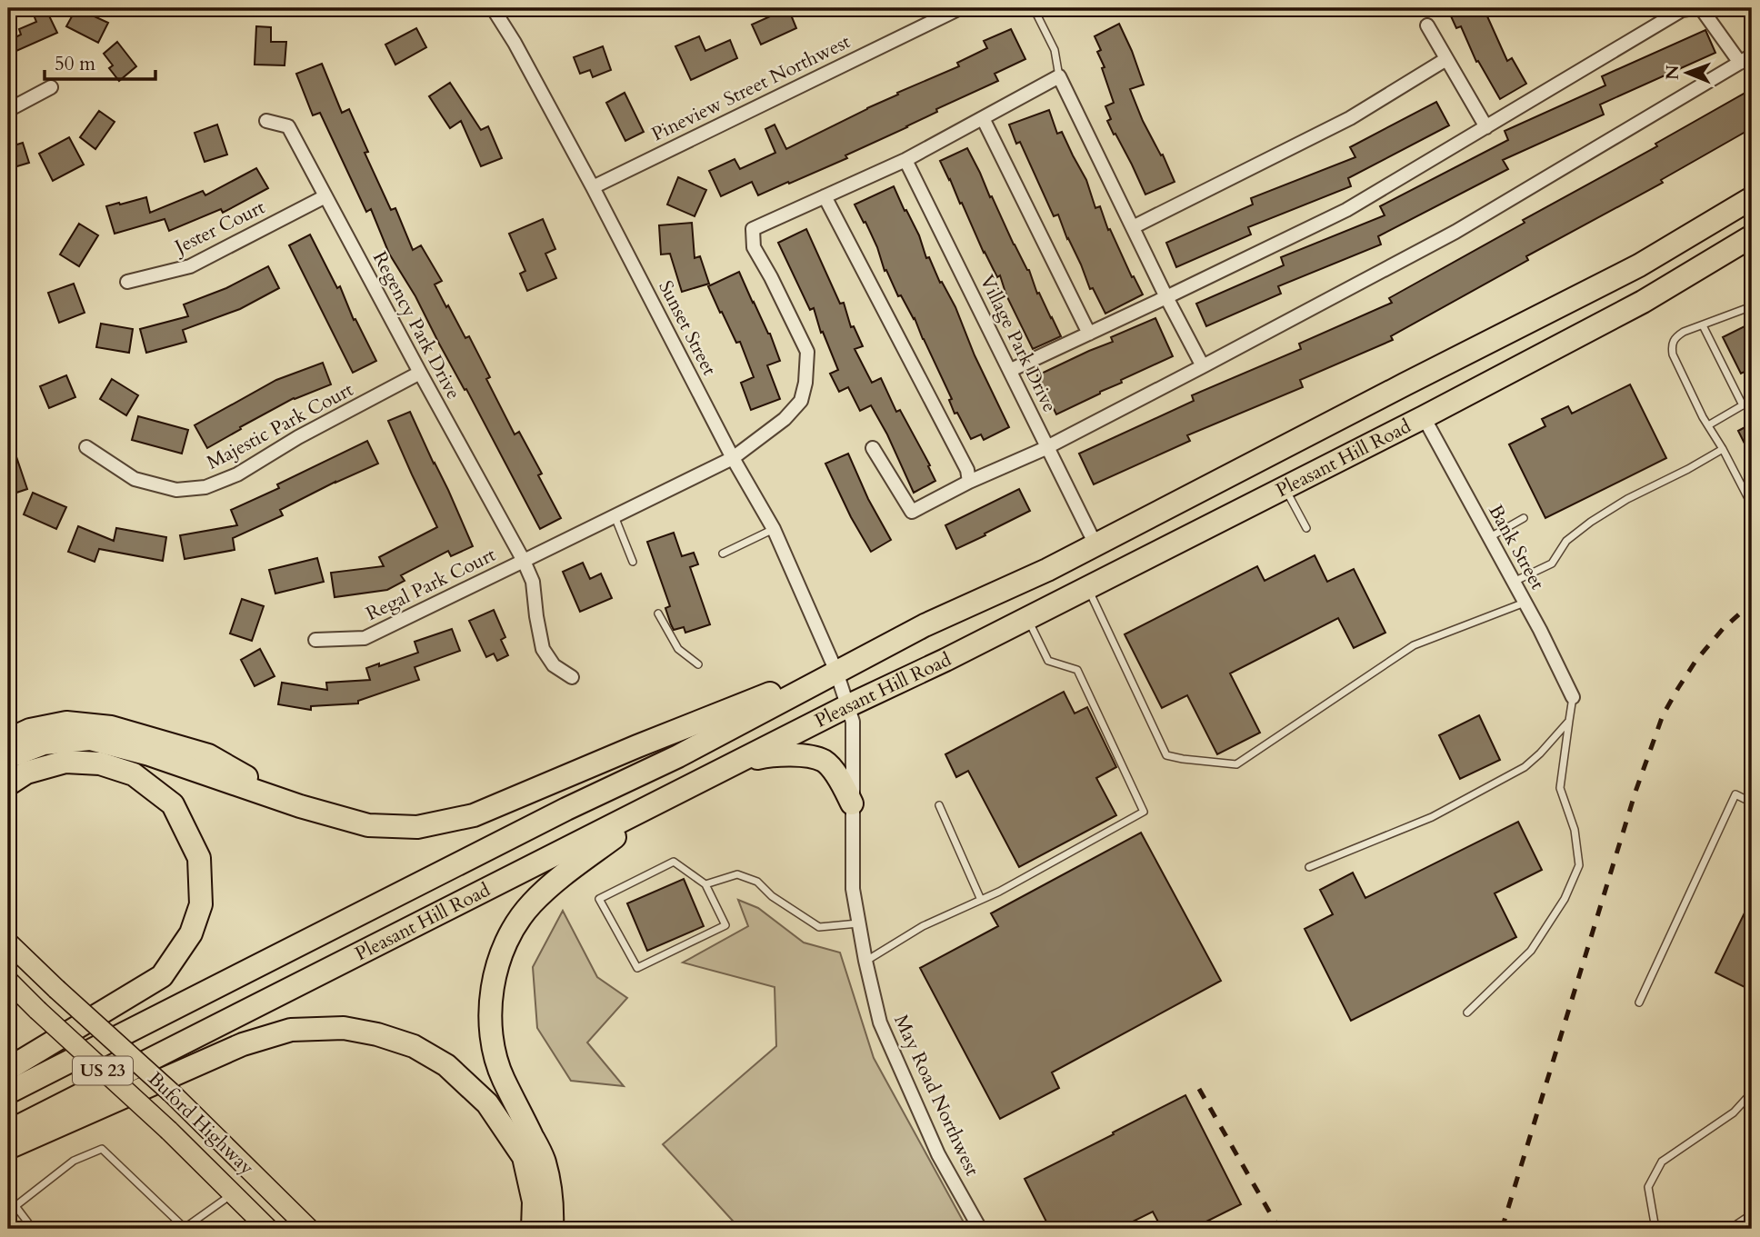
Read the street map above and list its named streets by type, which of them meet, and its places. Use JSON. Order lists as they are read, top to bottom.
{
  "streets": {
    "highway": ["Pleasant Hill Road"],
    "main road": ["US 23", "Buford Highway"],
    "street": [
      "Pineview Street Northwest",
      "Jester Court",
      "Regency Park Drive",
      "Sunset Street",
      "Village Park Drive",
      "Majestic Park Court",
      "Bank Street",
      "Regal Park Court",
      "May Road Northwest"
    ]
  },
  "crossings": [
    ["Pineview Street Northwest", "Sunset Street"],
    ["Jester Court", "Regency Park Drive"],
    ["Regency Park Drive", "Majestic Park Court"],
    ["Regency Park Drive", "Regal Park Court"],
    ["Sunset Street", "Pleasant Hill Road"],
    ["Sunset Street", "May Road Northwest"],
    ["Village Park Drive", "Pleasant Hill Road"],
    ["Pleasant Hill Road", "Bank Street"],
    ["Pleasant Hill Road", "May Road Northwest"]
  ],
  "scale_bar": "50 m",
  "north": "left"
}
